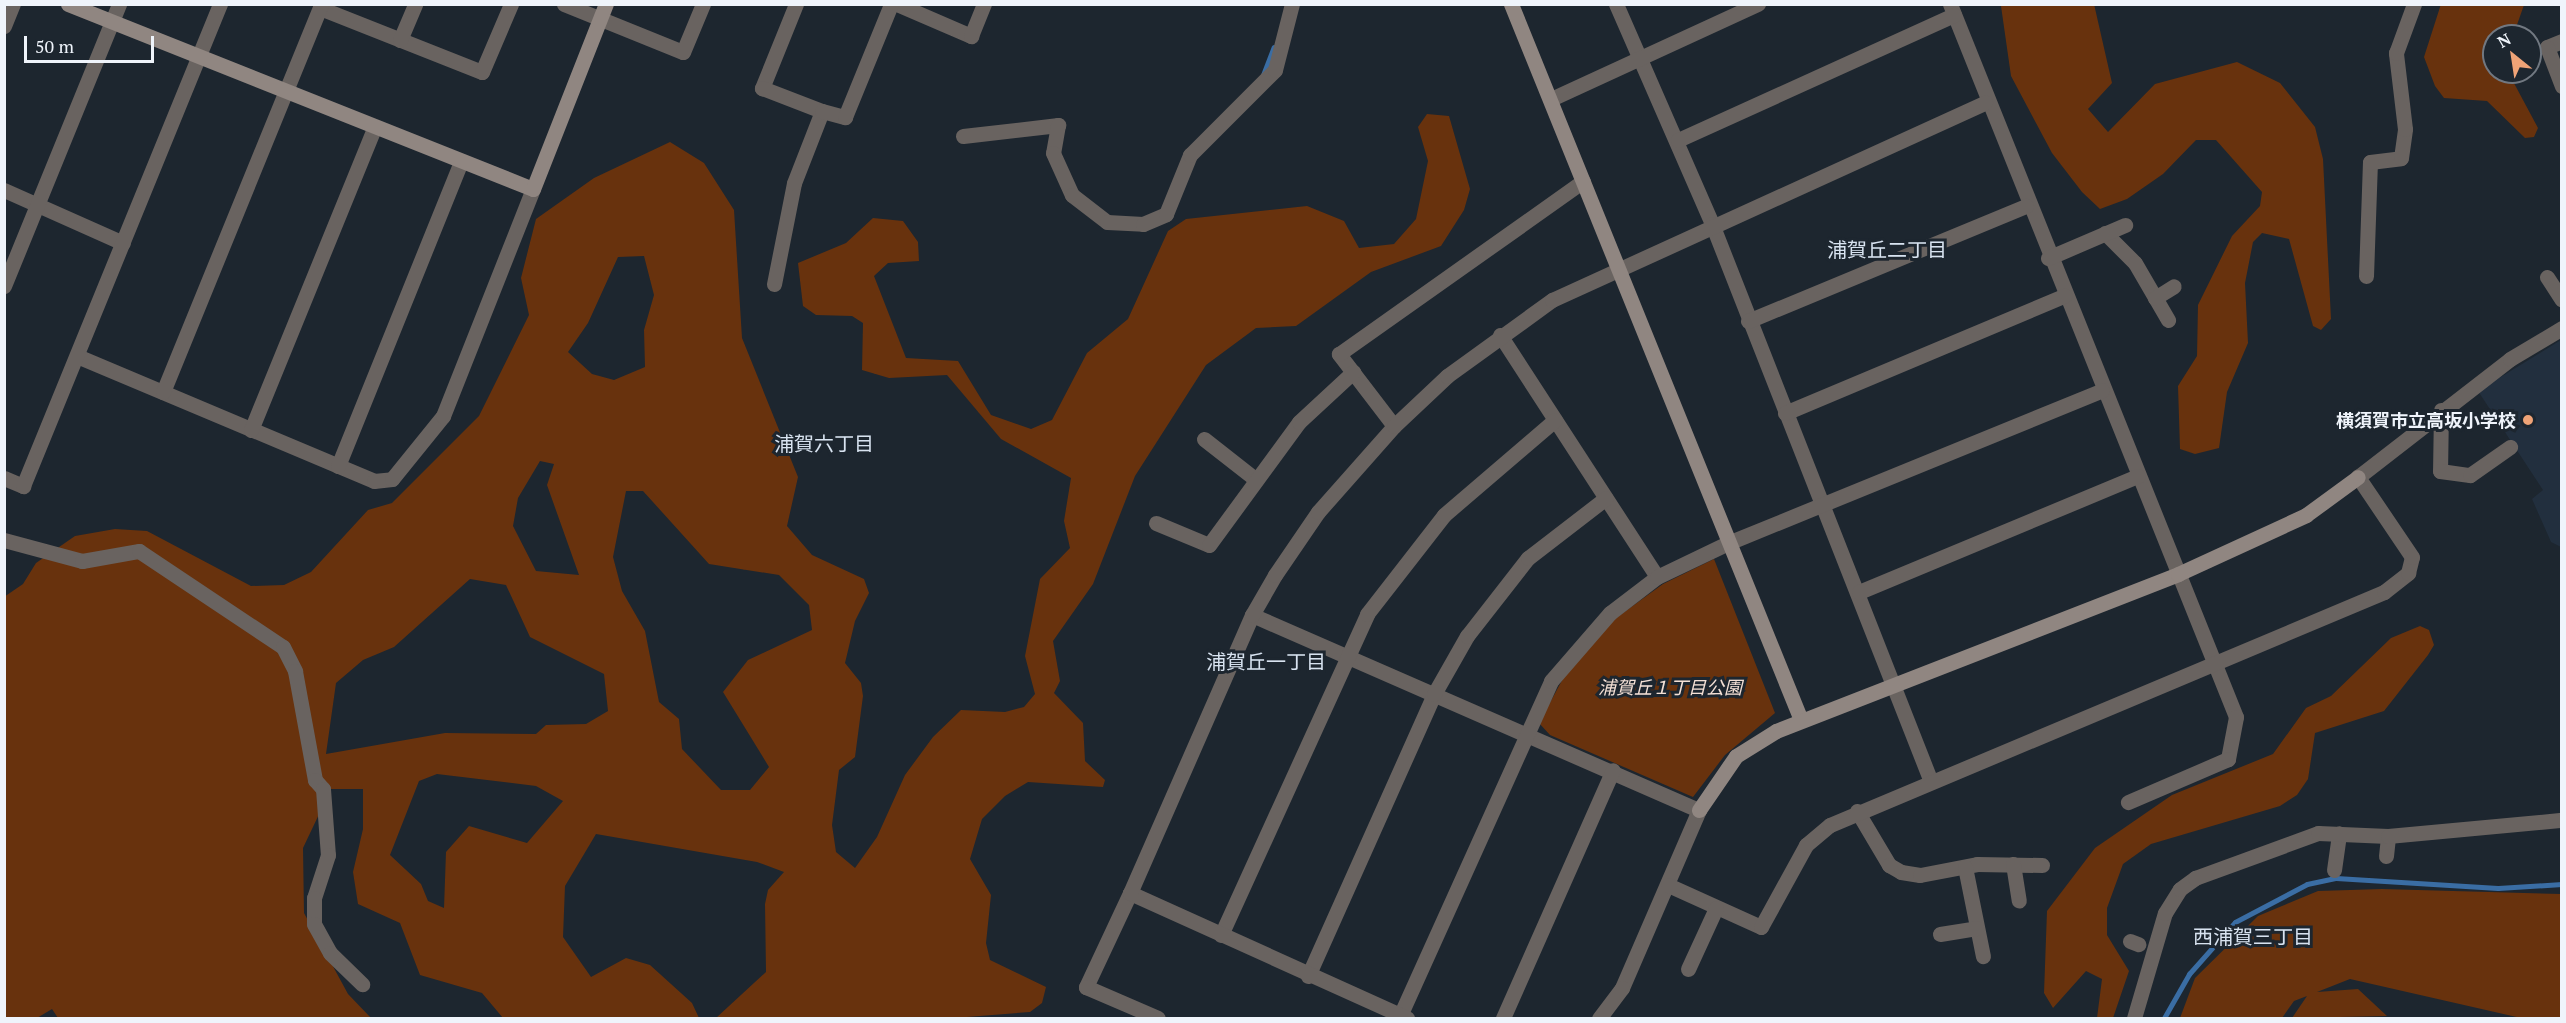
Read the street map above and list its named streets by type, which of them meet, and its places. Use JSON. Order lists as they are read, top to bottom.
{
  "districts": [
    "浦賀丘二丁目",
    "浦賀六丁目",
    "浦賀丘一丁目",
    "西浦賀三丁目"
  ],
  "parks": ["浦賀丘１丁目公園"],
  "places": ["横須賀市立高坂小学校"],
  "scale_bar": "50 m",
  "north": "top left"
}
